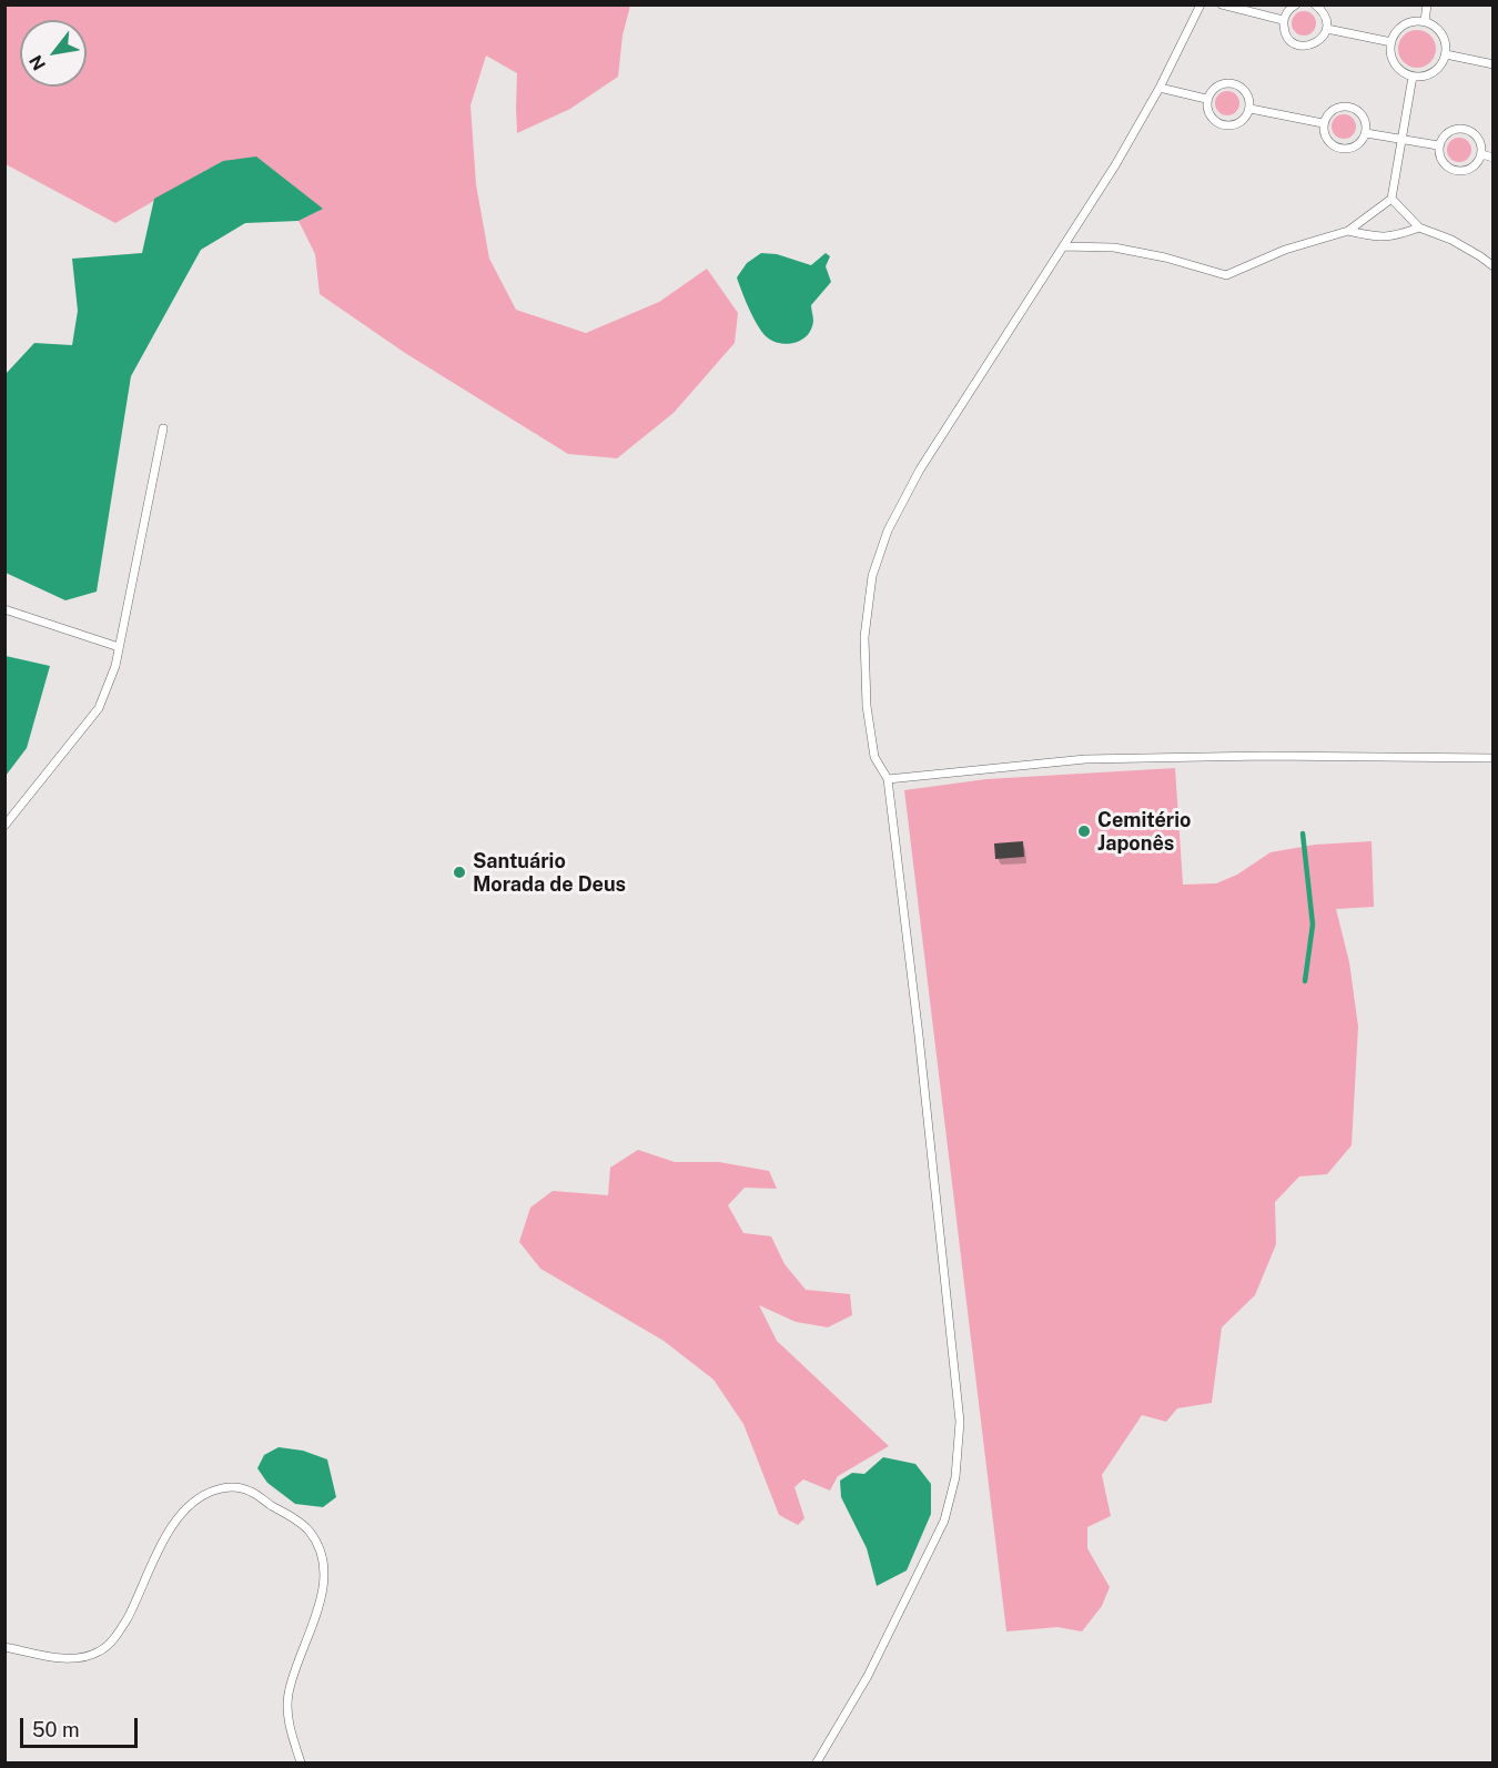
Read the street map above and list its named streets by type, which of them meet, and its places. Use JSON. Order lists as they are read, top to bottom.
{
  "places": ["Cemitério Japonês", "Santuário Morada de Deus"],
  "scale_bar": "50 m",
  "north": "bottom left"
}
